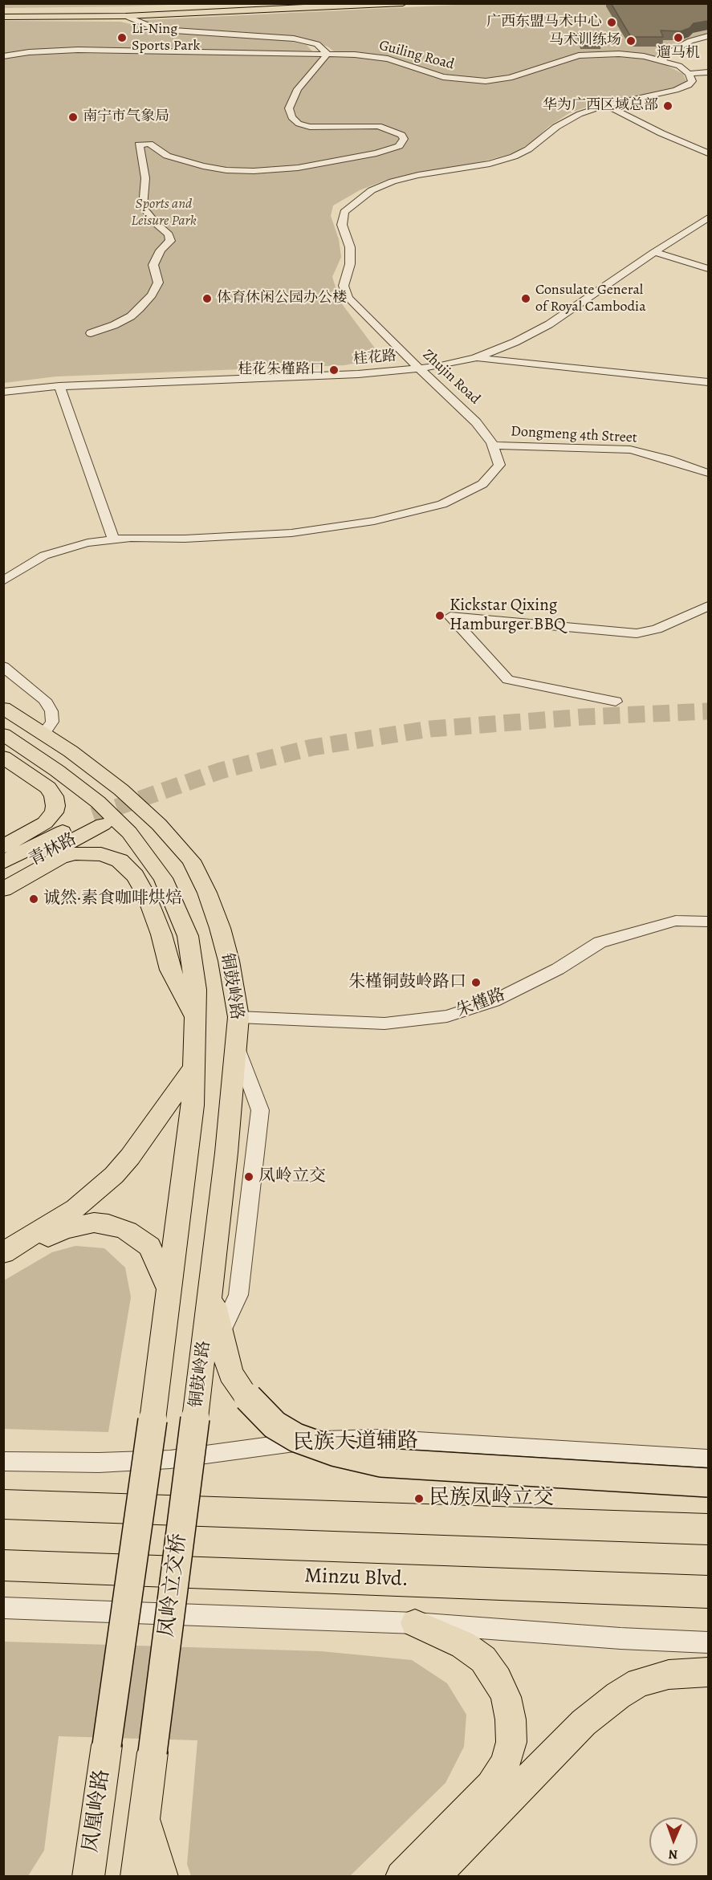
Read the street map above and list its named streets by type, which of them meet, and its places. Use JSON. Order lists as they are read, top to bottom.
{
  "streets": {
    "highway": ["Minzu Blvd."],
    "main road": [
      "青林路",
      "铜鼓岭路",
      "凤岭立交桥",
      "凤凰岭路"
    ],
    "street": [
      "Guiling Road",
      "桂花路",
      "Zhujin Road",
      "Dongmeng 4th Street",
      "朱槿路",
      "民族大道辅路"
    ]
  },
  "crossings": [
    ["桂花路", "Zhujin Road"],
    ["Zhujin Road", "Dongmeng 4th Street"],
    ["铜鼓岭路", "朱槿路"],
    ["铜鼓岭路", "凤岭立交桥"],
    ["铜鼓岭路", "凤凰岭路"]
  ],
  "parks": ["Sports and Leisure Park"],
  "places": [
    "广西东盟马术中心",
    "Li-Ning Sports Park",
    "遛马机",
    "马术训练场",
    "华为广西区域总部",
    "南宁市气象局",
    "体育休闲公园办公楼",
    "Consulate General of Royal Cambodia",
    "桂花朱槿路口",
    "Kickstar Qixing Hamburger BBQ",
    "诚然·素食咖啡烘焙",
    "朱槿铜鼓岭路口",
    "凤岭立交",
    "民族凤岭立交"
  ],
  "north": "bottom"
}
